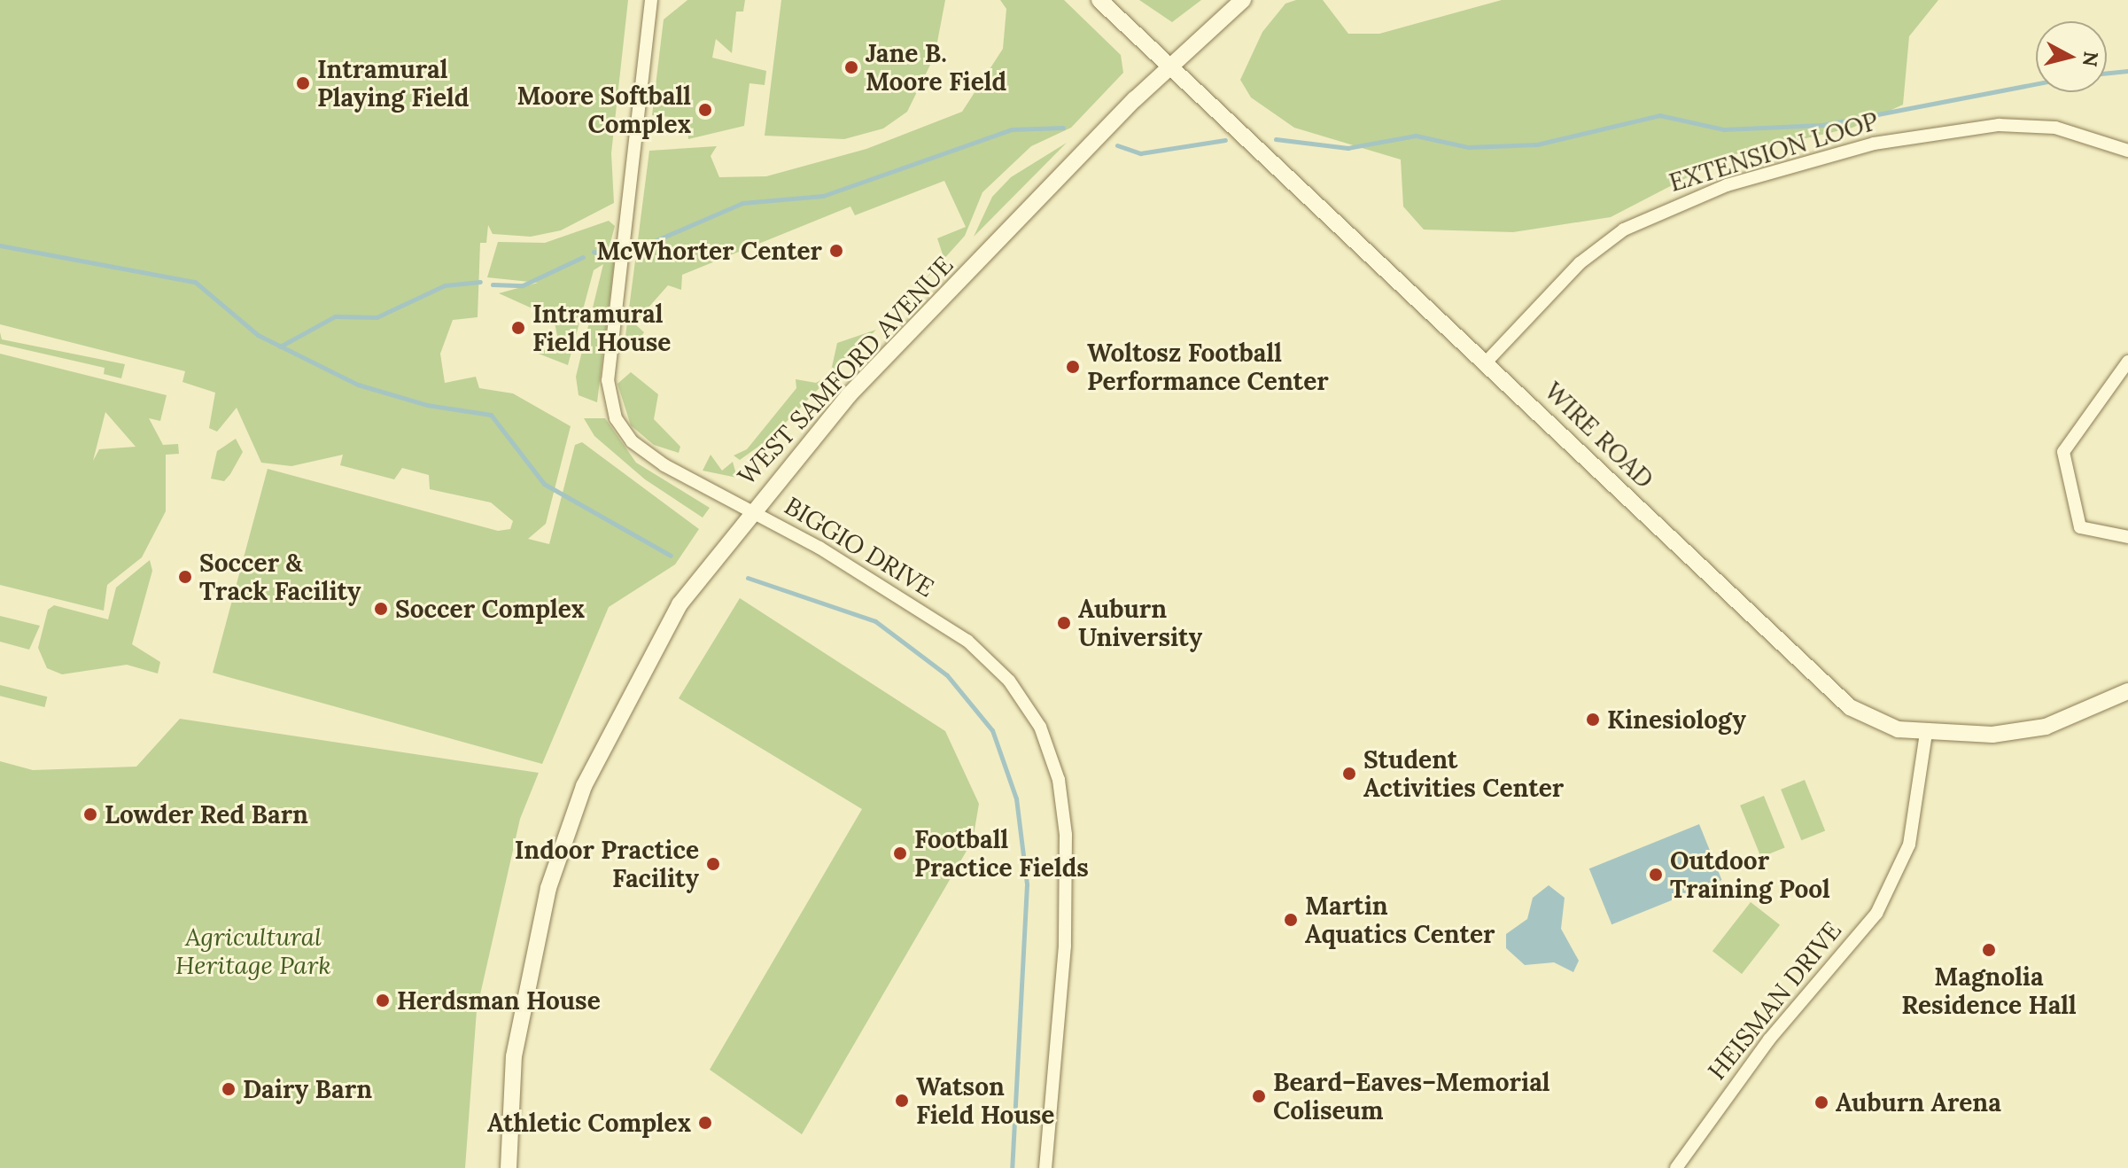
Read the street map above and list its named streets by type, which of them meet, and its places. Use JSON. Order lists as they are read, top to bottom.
{
  "streets": {
    "street": [
      "EXTENSION LOOP",
      "WEST SAMFORD AVENUE",
      "WIRE ROAD",
      "BIGGIO DRIVE",
      "HEISMAN DRIVE"
    ]
  },
  "crossings": [
    ["EXTENSION LOOP", "WIRE ROAD"],
    ["WEST SAMFORD AVENUE", "WIRE ROAD"],
    ["WEST SAMFORD AVENUE", "BIGGIO DRIVE"],
    ["WIRE ROAD", "HEISMAN DRIVE"]
  ],
  "parks": ["Agricultural Heritage Park"],
  "places": [
    "Jane B. Moore Field",
    "Intramural Playing Field",
    "Moore Softball Complex",
    "McWhorter Center",
    "Intramural Field House",
    "Woltosz Football Performance Center",
    "Soccer & Track Facility",
    "Soccer Complex",
    "Auburn University",
    "Kinesiology",
    "Student Activities Center",
    "Lowder Red Barn",
    "Football Practice Fields",
    "Indoor Practice Facility",
    "Outdoor Training Pool",
    "Martin Aquatics Center",
    "Magnolia Residence Hall",
    "Herdsman House",
    "Dairy Barn",
    "Beard–Eaves–Memorial Coliseum",
    "Watson Field House",
    "Auburn Arena",
    "Athletic Complex"
  ],
  "north": "right"
}
